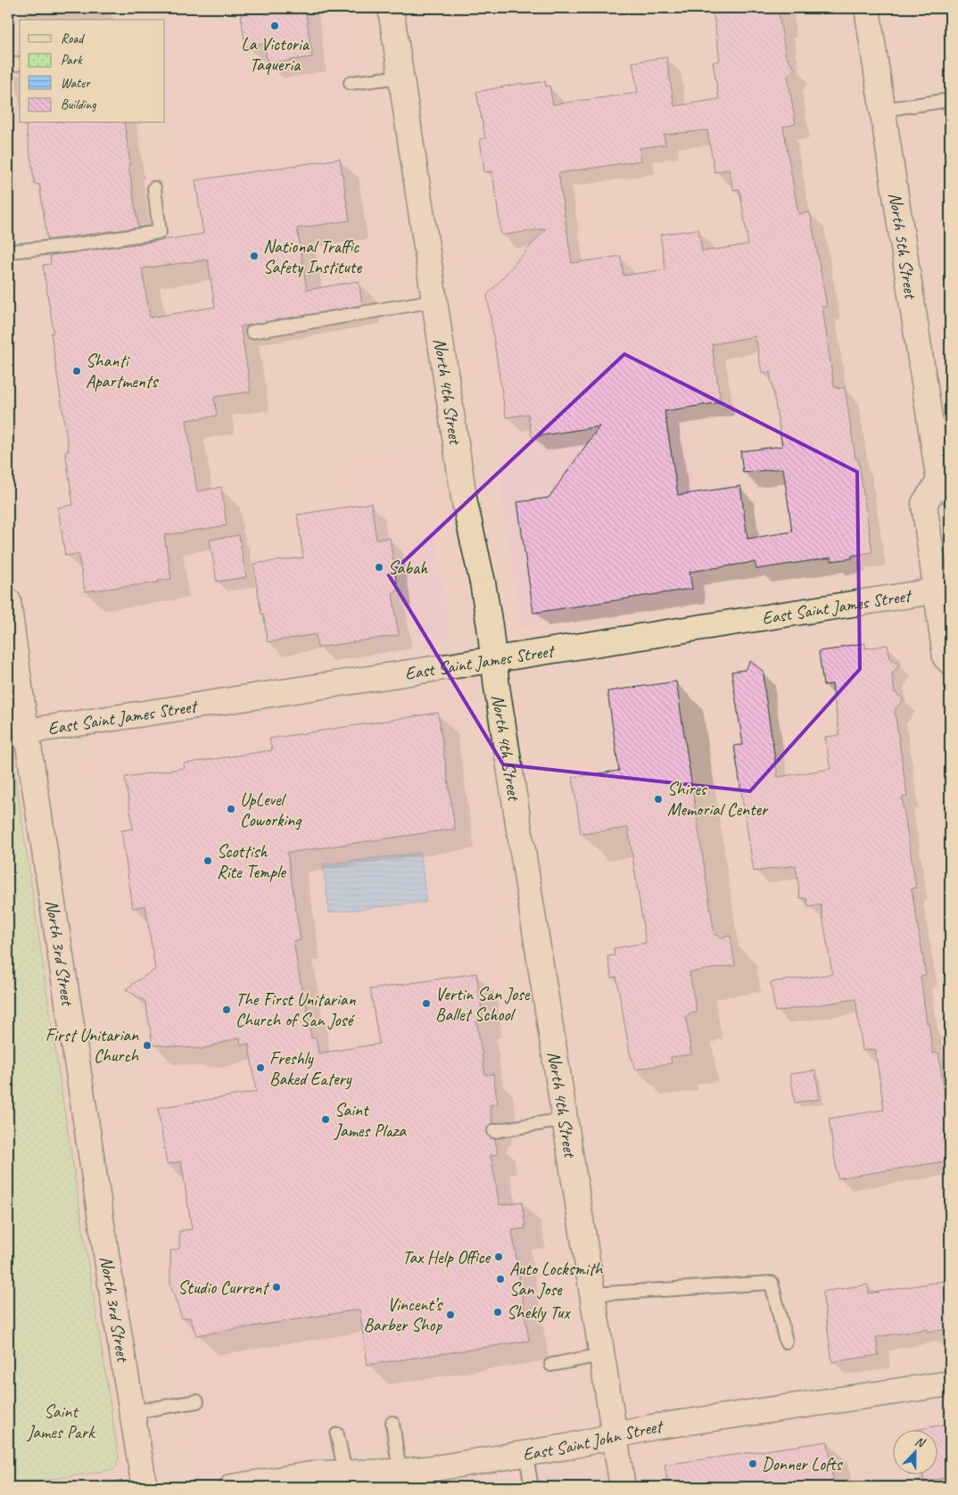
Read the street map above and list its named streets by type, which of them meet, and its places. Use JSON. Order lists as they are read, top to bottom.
{
  "streets": {
    "main road": [
      "North 5th Street",
      "North 4th Street",
      "East Saint James Street",
      "North 3rd Street",
      "East Saint John Street"
    ]
  },
  "crossings": [
    ["North 5th Street", "East Saint James Street"],
    ["North 4th Street", "East Saint James Street"],
    ["North 4th Street", "East Saint John Street"],
    ["East Saint James Street", "North 3rd Street"]
  ],
  "parks": ["Saint James Park"],
  "places": [
    "La Victoria Taqueria",
    "National Traffic Safety Institute",
    "Shanti Apartments",
    "Sabah",
    "Shires Memorial Center",
    "UpLevel Coworking",
    "Scottish Rite Temple",
    "Vertin San Jose Ballet School",
    "The First Unitarian Church of San José",
    "First Unitarian Church",
    "Freshly Baked Eatery",
    "Saint James Plaza",
    "Tax Help Office",
    "Auto Locksmith San Jose",
    "Studio Current",
    "Shekly Tux",
    "Vincent’s Barber Shop",
    "Donner Lofts"
  ],
  "legend": [
    "Road",
    "Park",
    "Water",
    "Building"
  ],
  "north": "top"
}
